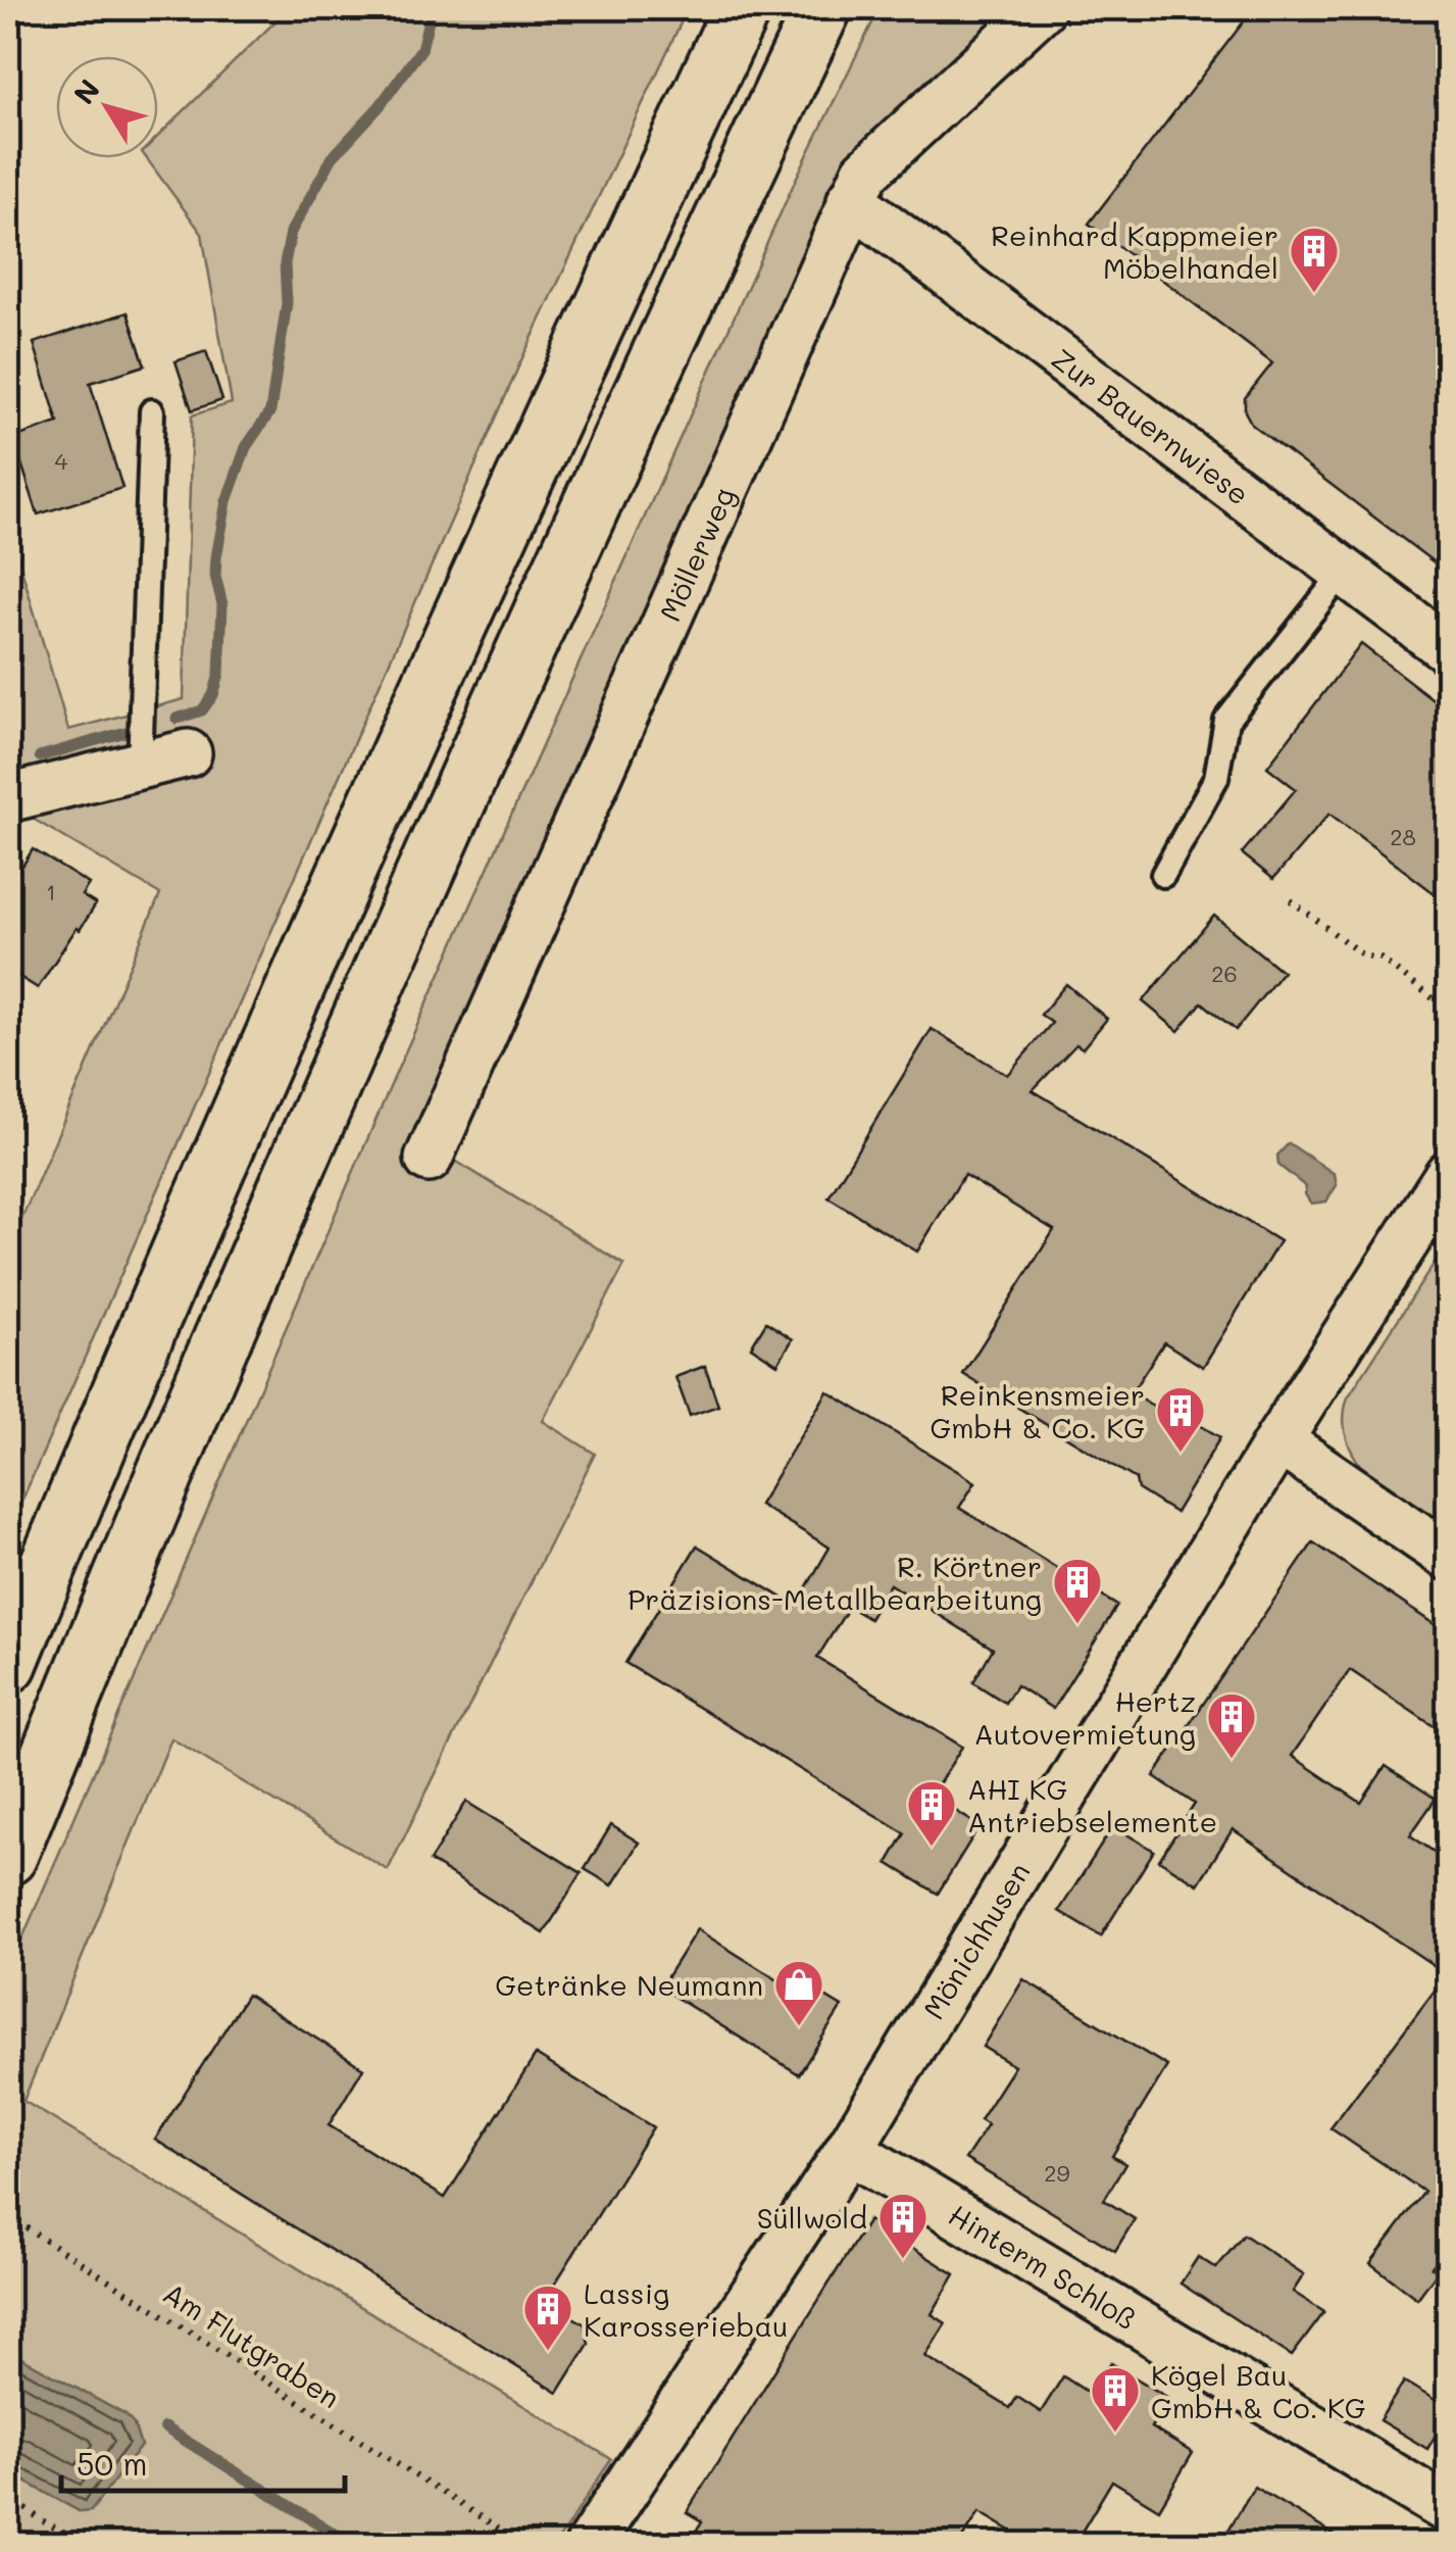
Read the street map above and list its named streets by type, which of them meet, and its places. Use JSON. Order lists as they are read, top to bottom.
{
  "streets": {
    "street": [
      "Zur Bauernwiese",
      "Möllerweg",
      "Mönichhusen",
      "Hinterm Schloß"
    ],
    "path": ["Am Flutgraben"]
  },
  "crossings": [
    ["Zur Bauernwiese", "Möllerweg"],
    ["Mönichhusen", "Hinterm Schloß"]
  ],
  "places": {
    "building": [
      "Reinhard Kappmeier Möbelhandel",
      "Reinkensmeier GmbH & Co. KG",
      "R. Körtner Präzisions-Metallbearbeitung",
      "Hertz Autovermietung",
      "AHI KG Antriebselemente",
      "Süllwold",
      "Lassig Karosseriebau",
      "Kögel Bau GmbH & Co. KG"
    ],
    "shop": ["Getränke Neumann"]
  },
  "house_numbers": [
    "4",
    "28",
    "1",
    "26",
    "29"
  ],
  "scale_bar": "50 m",
  "north": "top left"
}
